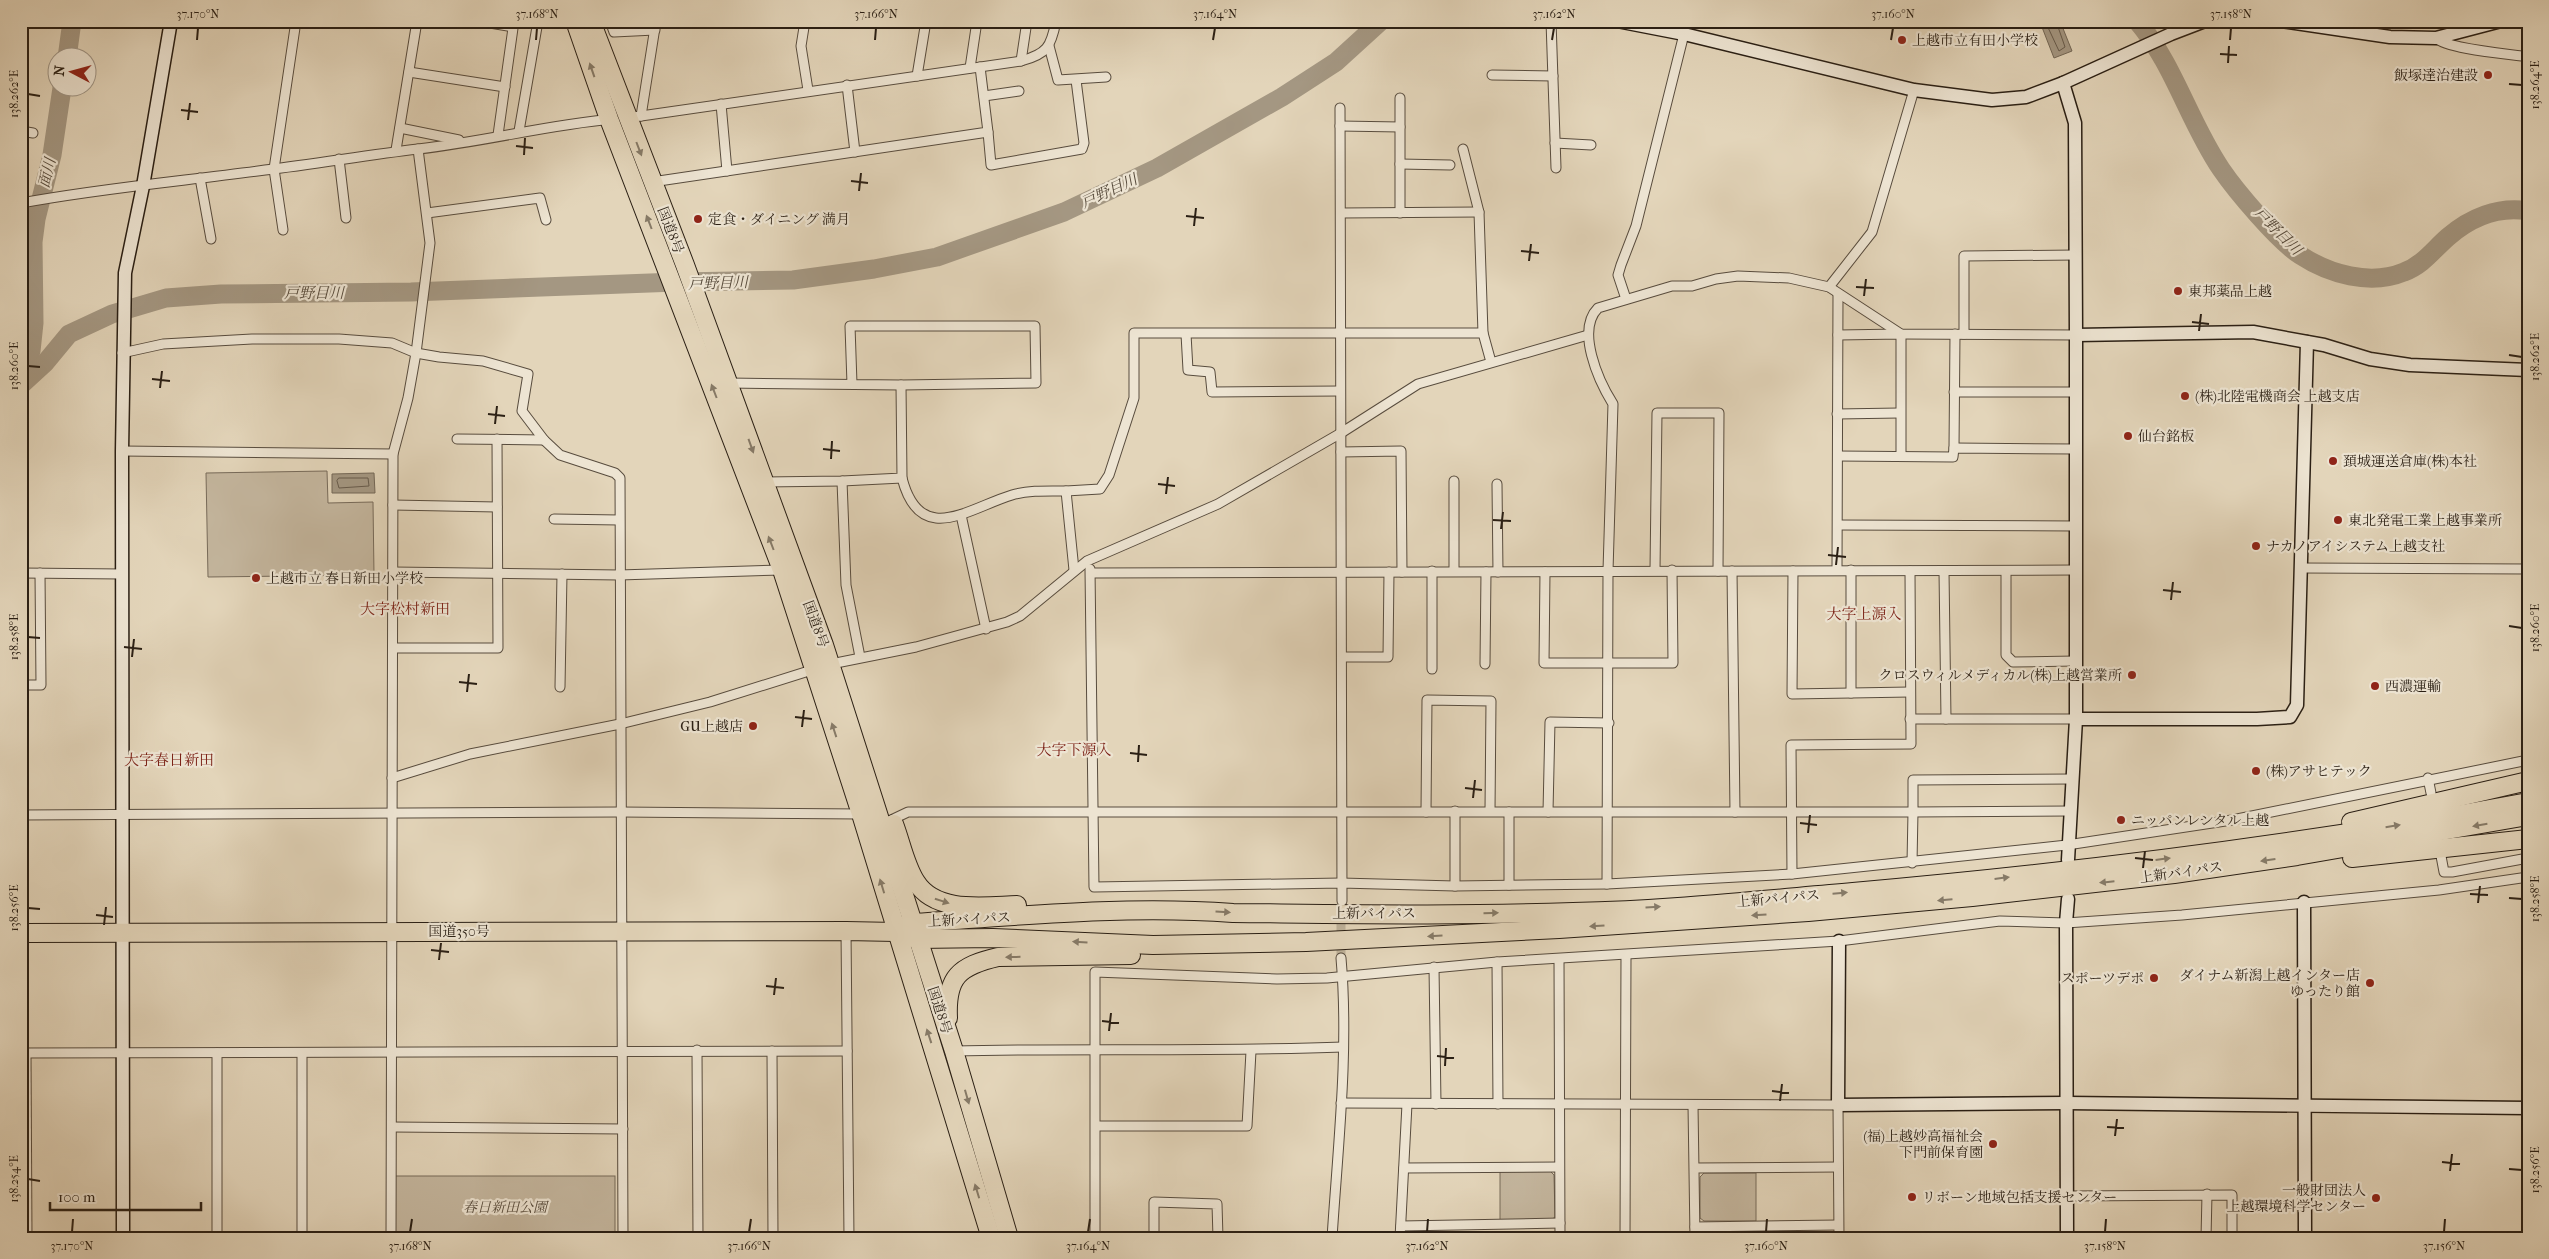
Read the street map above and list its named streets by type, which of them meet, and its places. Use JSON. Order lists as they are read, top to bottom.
{
  "streets": {
    "highway": ["国道8号", "上新バイパス", "国道350号"]
  },
  "crossings": [
    ["国道8号", "上新バイパス"],
    ["国道8号", "国道350号"],
    ["上新バイパス", "国道350号"]
  ],
  "districts": [
    "大字松村新田",
    "大字上源入",
    "大字下源入",
    "大字春日新田"
  ],
  "water": ["面川", "戸野目川"],
  "parks": ["春日新田公園"],
  "places": [
    "上越市立有田小学校",
    "飯塚達治建設",
    "定食・ダイニング 満月",
    "東邦薬品上越",
    "(株)北陸電機商会 上越支店",
    "仙台銘板",
    "頚城運送倉庫(株)本社",
    "東北発電工業上越事業所",
    "ナカノアイシステム上越支社",
    "上越市立 春日新田小学校",
    "クロスウィルメディカル(株)上越営業所",
    "西濃運輸",
    "GU上越店",
    "(株)アサヒテック",
    "ニッパンレンタル上越",
    "スポーツデポ",
    "ダイナム新潟上越インター店 ゆったり館",
    "(福)上越妙高福祉会 下門前保育園",
    "リボーン地域包括支援センター",
    "一般財団法人 上越環境科学センター"
  ],
  "scale_bar": "100 m",
  "north": "left",
  "coordinates": [
    "37.170°N",
    "37.168°N",
    "37.166°N",
    "37.164°N",
    "37.162°N",
    "37.160°N",
    "37.158°N",
    "138.264°E",
    "138.262°E",
    "138.260°E",
    "138.258°E",
    "138.256°E",
    "138.254°E",
    "37.156°N"
  ]
}
